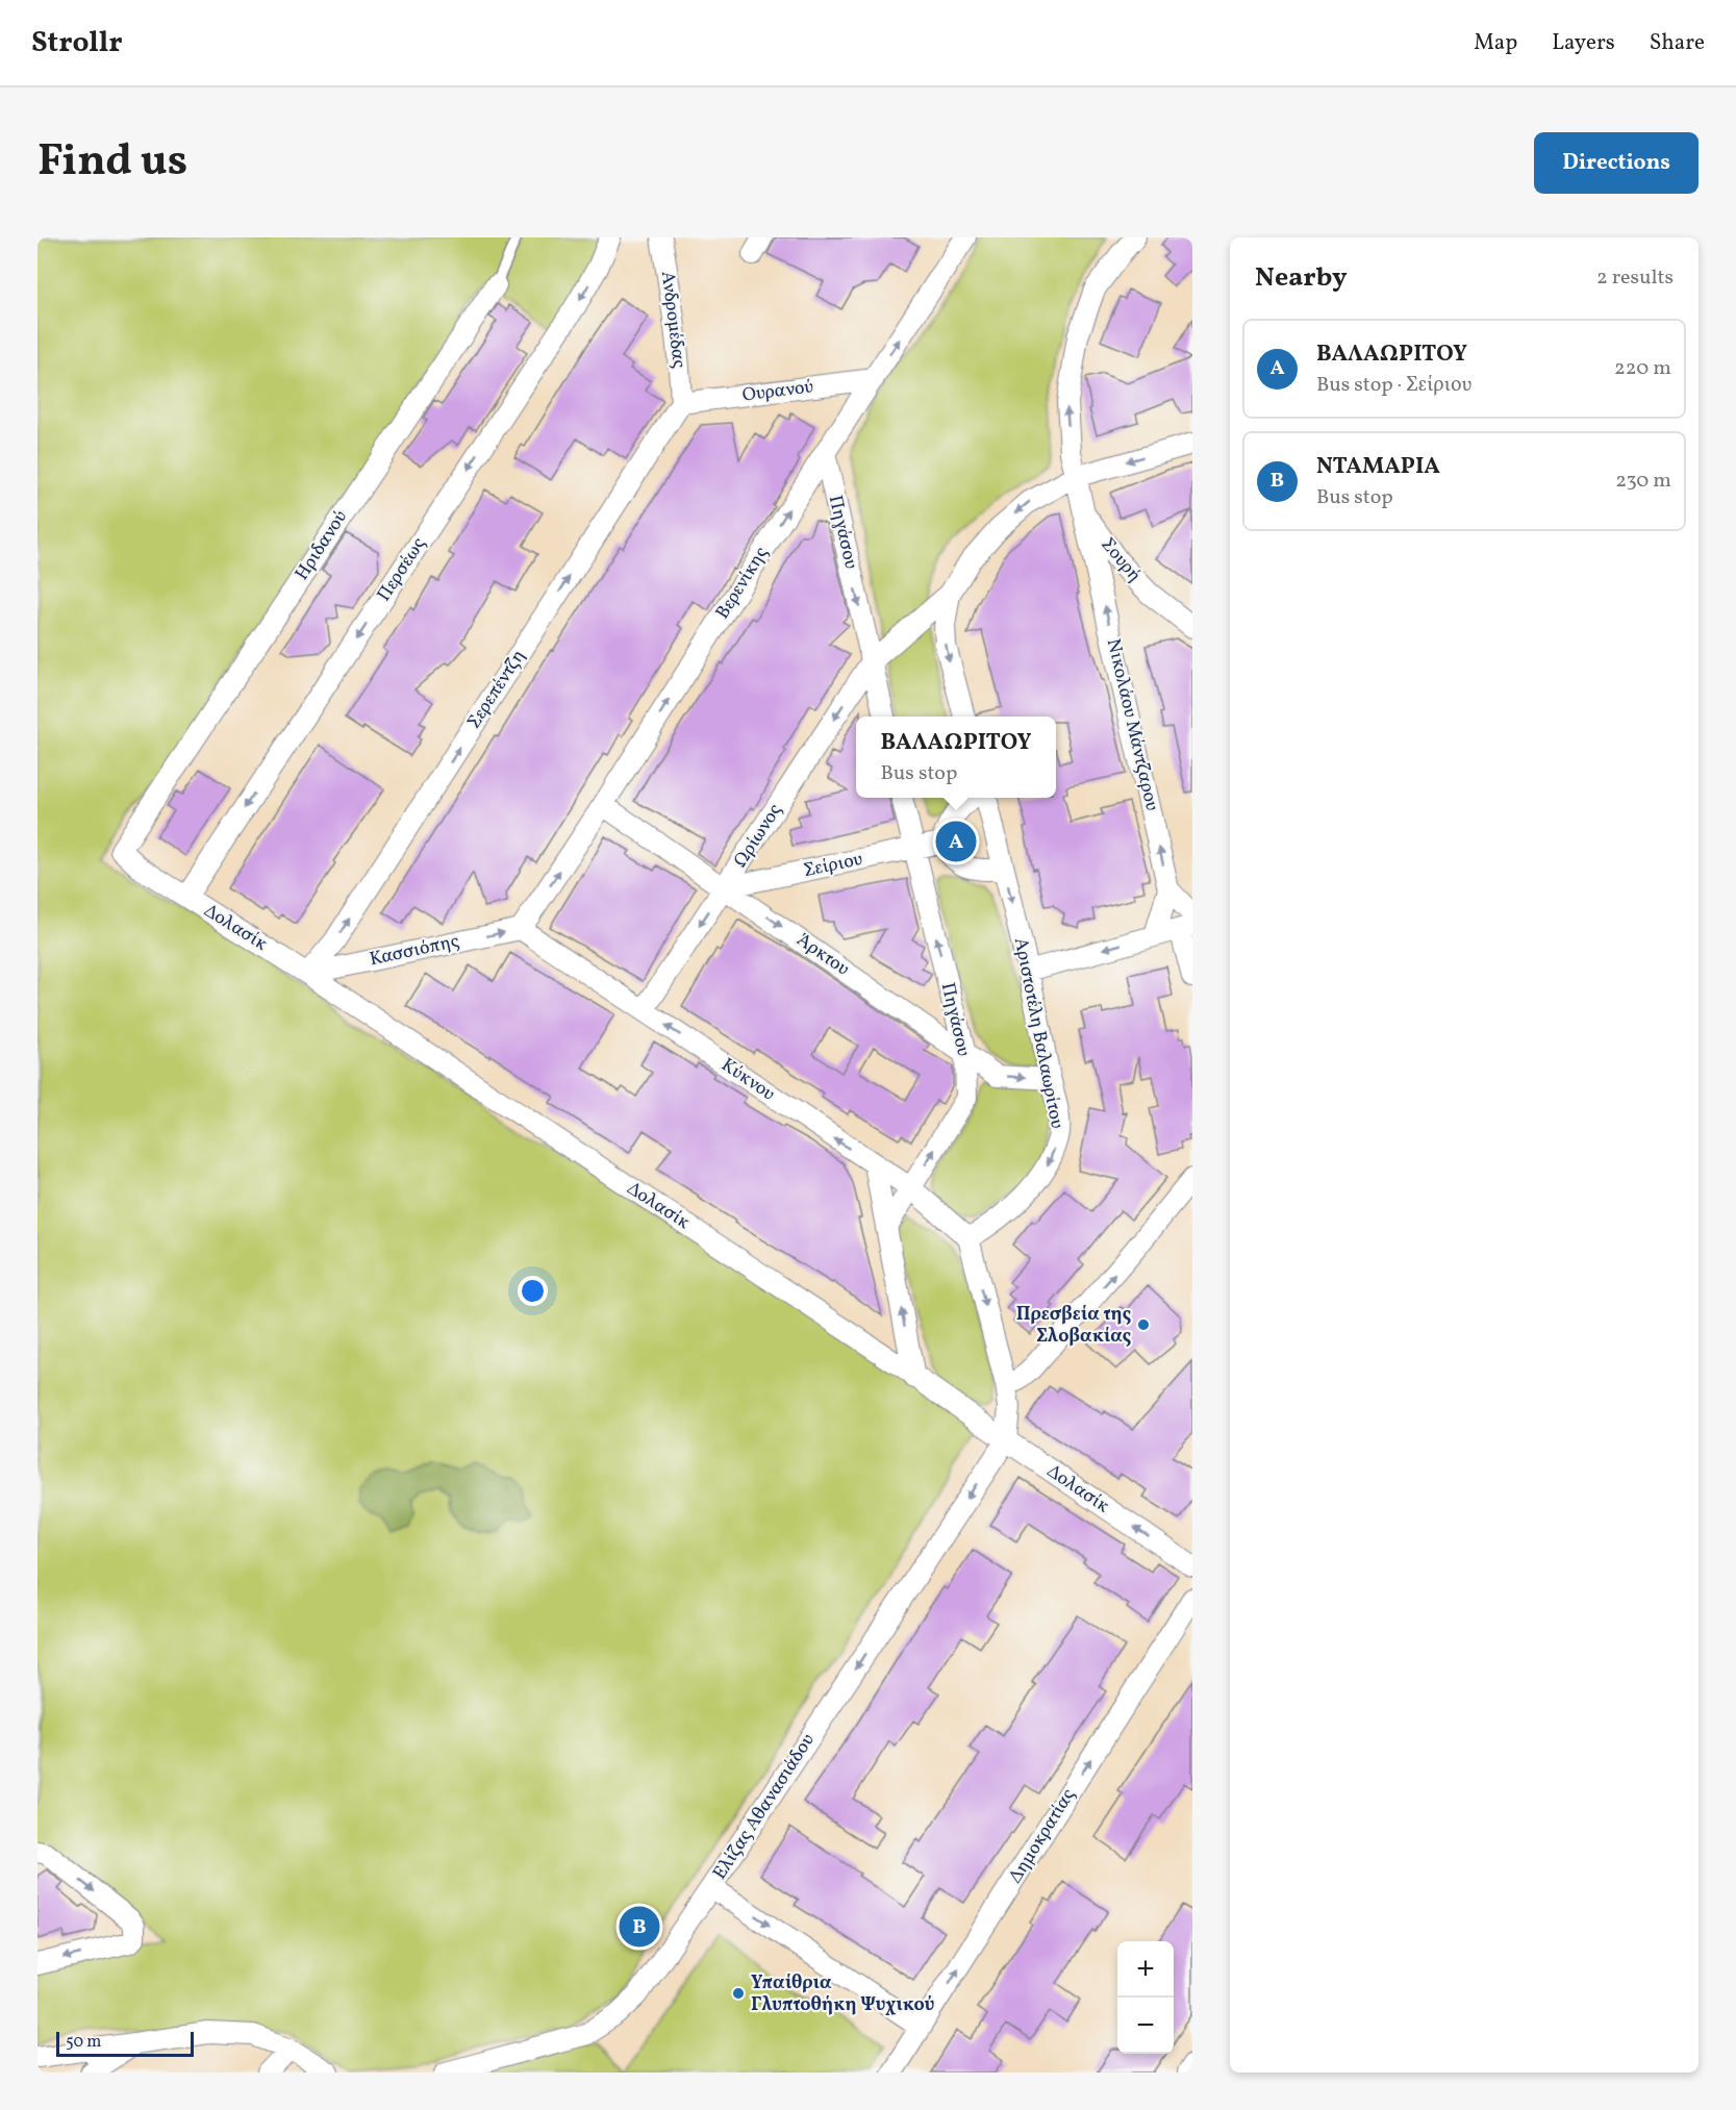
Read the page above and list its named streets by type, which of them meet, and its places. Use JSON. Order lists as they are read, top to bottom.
{
  "streets": {
    "street": [
      "Ανδρομέδας",
      "Ουρανού",
      "Πηγάσου",
      "Ηριδανού",
      "Σουρή",
      "Περσέως",
      "Βερενίκης",
      "Σερεπέντζη",
      "Νικολάου Μάντζαρου",
      "Ωρίωνος",
      "Σείριου",
      "Δολασίκ",
      "Κασσιόπης",
      "Άρκτου",
      "Αριστοτέλη Βαλαωρίτου",
      "Κύκνου",
      "Ελίζας Αθανασιάδου",
      "Δημοκρατίας"
    ]
  },
  "crossings": [
    ["Ανδρομέδας", "Ουρανού"],
    ["Ανδρομέδας", "Σερεπέντζη"],
    ["Ουρανού", "Βερενίκης"],
    ["Ουρανού", "Σερεπέντζη"],
    ["Πηγάσου", "Βερενίκης"],
    ["Πηγάσου", "Ωρίωνος"],
    ["Πηγάσου", "Σείριου"],
    ["Πηγάσου", "Άρκτου"],
    ["Πηγάσου", "Κύκνου"],
    ["Ηριδανού", "Δολασίκ"],
    ["Σουρή", "Νικολάου Μάντζαρου"],
    ["Περσέως", "Δολασίκ"],
    ["Βερενίκης", "Κασσιόπης"],
    ["Βερενίκης", "Άρκτου"],
    ["Βερενίκης", "Κύκνου"],
    ["Σερεπέντζη", "Δολασίκ"],
    ["Σερεπέντζη", "Κασσιόπης"],
    ["Ωρίωνος", "Σείριου"],
    ["Ωρίωνος", "Άρκτου"],
    ["Ωρίωνος", "Κύκνου"],
    ["Σείριου", "Άρκτου"],
    ["Δολασίκ", "Κασσιόπης"],
    ["Δολασίκ", "Ελίζας Αθανασιάδου"],
    ["Κασσιόπης", "Κύκνου"],
    ["Άρκτου", "Αριστοτέλη Βαλαωρίτου"],
    ["Αριστοτέλη Βαλαωρίτου", "Κύκνου"]
  ],
  "one_way": [
    "Σουρή",
    "Περσέως",
    "Βερενίκης",
    "Σερεπέντζη",
    "Ωρίωνος",
    "Κασσιόπης",
    "Άρκτου",
    "Αριστοτέλη Βαλαωρίτου",
    "Κύκνου",
    "Ελίζας Αθανασιάδου",
    "Δημοκρατίας"
  ],
  "places": ["Πρεσβεία της Σλοβακίας", "Υπαίθρια Γλυπτοθήκη Ψυχικού"],
  "scale_bar": "50 m",
  "page": {
    "header": "Strollr",
    "nav": ["Map", "Layers", "Share"],
    "title": "Find us",
    "buttons": "Directions",
    "heading": ["Nearby", "2 results"],
    "list": [
      {
        "mark": "A",
        "name": "ΒΑΛΑΩΡΙΤΟΥ",
        "note": "Bus stop · Σείριου",
        "value": "220 m"
      },
      {
        "mark": "B",
        "name": "ΝΤΑΜΑΡΙΑ",
        "note": "Bus stop",
        "value": "230 m"
      }
    ],
    "popup": ["ΒΑΛΑΩΡΙΤΟΥ", "Bus stop"],
    "pins": ["A", "B"],
    "map_buttons": ["+", "−"],
    "scale": "50 m"
  }
}
